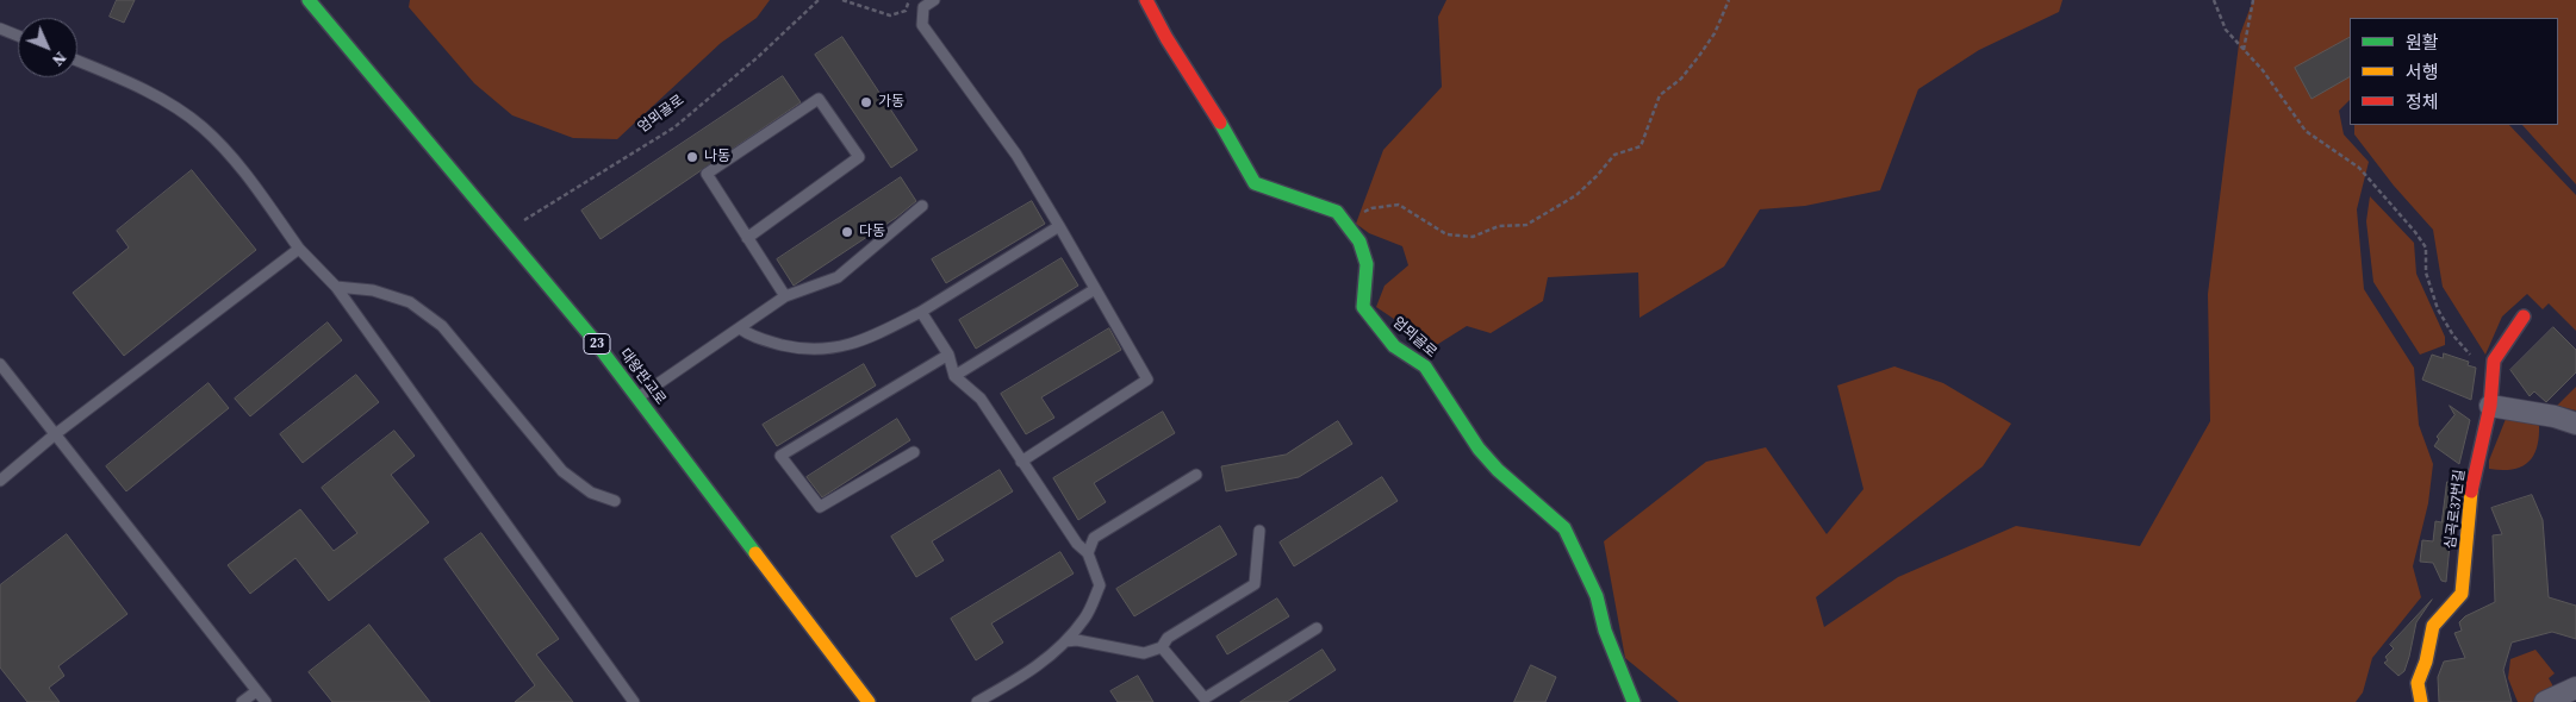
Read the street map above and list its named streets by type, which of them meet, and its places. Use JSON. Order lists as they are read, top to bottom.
{
  "streets": {
    "street": [
      "엄뫼골로",
      "23",
      "대왕판교로",
      "심곡로37번길"
    ]
  },
  "crossings": [
    ["엄뫼골로", "대왕판교로"]
  ],
  "places": ["가동", "나동", "다동"],
  "legend": ["원활", "서행", "정체"],
  "north": "bottom right"
}
